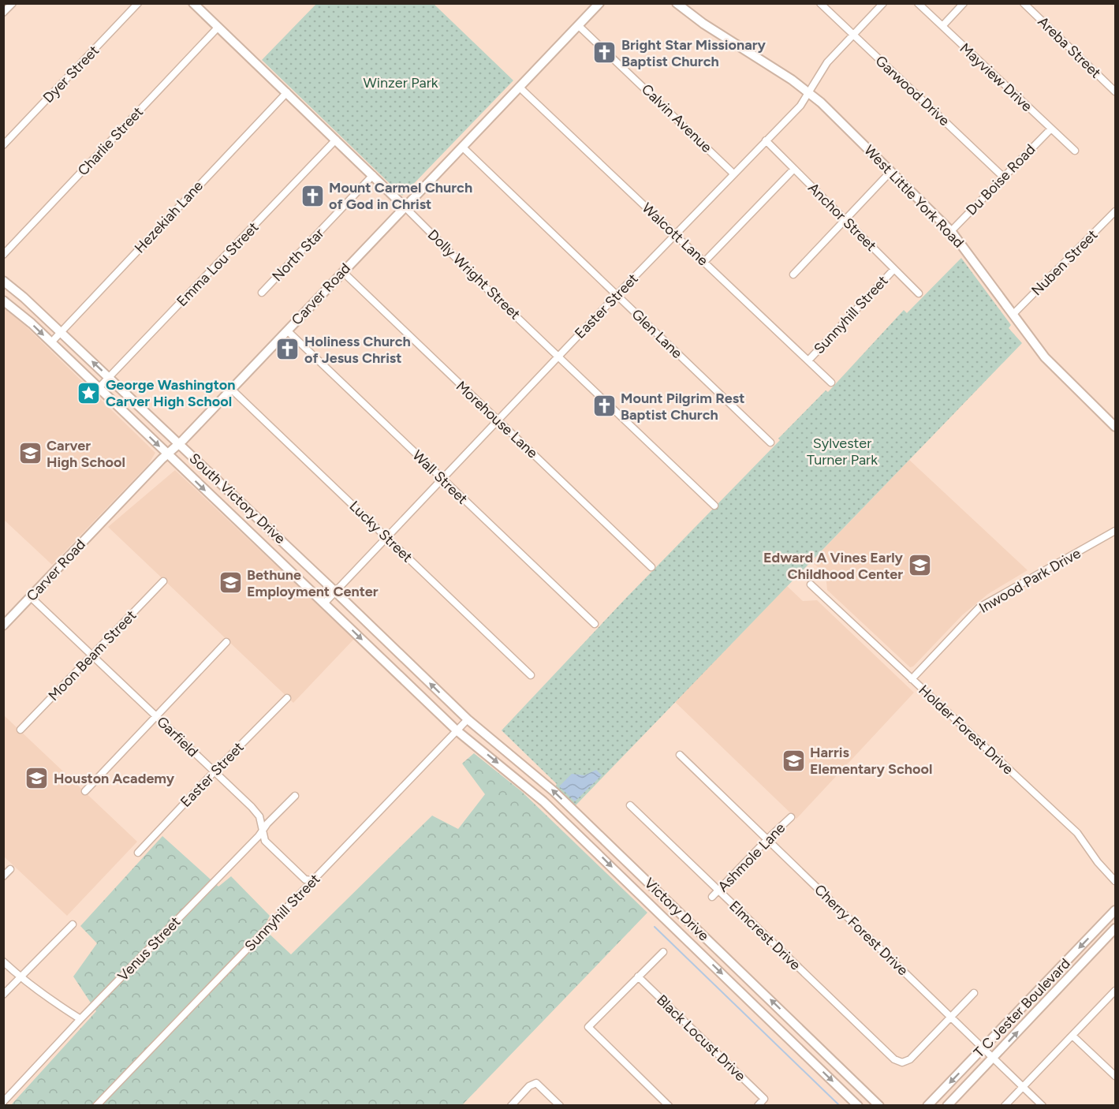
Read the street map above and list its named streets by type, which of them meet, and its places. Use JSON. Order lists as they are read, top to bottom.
{
  "streets": {
    "main road": [
      "West Little York Road",
      "Dolly Wright Street",
      "Carver Road",
      "South Victory Drive",
      "Victory Drive",
      "T C Jester Boulevard"
    ],
    "street": [
      "Areba Street",
      "Dyer Street",
      "Mayview Drive",
      "Garwood Drive",
      "Calvin Avenue",
      "Charlie Street",
      "Du Boise Road",
      "Hezekiah Lane",
      "Anchor Street",
      "Walcott Lane",
      "North Star",
      "Nuben Street",
      "Emma Lou Street",
      "Easter Street",
      "Sunnyhill Street",
      "Glen Lane",
      "Morehouse Lane",
      "Wall Street",
      "Lucky Street",
      "Inwood Park Drive",
      "Moon Beam Street",
      "Holder Forest Drive",
      "Garfield",
      "Ashmole Lane",
      "Cherry Forest Drive",
      "Elmcrest Drive",
      "Venus Street",
      "Black Locust Drive"
    ]
  },
  "crossings": [
    ["Mayview Drive", "Du Boise Road"],
    ["Garwood Drive", "Du Boise Road"],
    ["Garwood Drive", "Easter Street"],
    ["Calvin Avenue", "Carver Road"],
    ["Calvin Avenue", "Easter Street"],
    ["Charlie Street", "Dolly Wright Street"],
    ["Du Boise Road", "West Little York Road"],
    ["West Little York Road", "Nuben Street"],
    ["West Little York Road", "Easter Street"],
    ["Hezekiah Lane", "Dolly Wright Street"],
    ["Hezekiah Lane", "South Victory Drive"],
    ["Anchor Street", "Easter Street"],
    ["Anchor Street", "Sunnyhill Street"],
    ["Walcott Lane", "Carver Road"],
    ["Walcott Lane", "Easter Street"],
    ["Walcott Lane", "Sunnyhill Street"],
    ["North Star", "Dolly Wright Street"],
    ["Emma Lou Street", "Dolly Wright Street"],
    ["Emma Lou Street", "South Victory Drive"],
    ["Dolly Wright Street", "Carver Road"],
    ["Dolly Wright Street", "Easter Street"],
    ["Carver Road", "Glen Lane"],
    ["Carver Road", "Morehouse Lane"],
    ["Carver Road", "Wall Street"],
    ["Carver Road", "South Victory Drive"],
    ["Carver Road", "Lucky Street"],
    ["Carver Road", "Garfield"],
    ["Easter Street", "Glen Lane"],
    ["Easter Street", "Morehouse Lane"],
    ["Easter Street", "Wall Street"],
    ["Easter Street", "South Victory Drive"],
    ["Easter Street", "Lucky Street"],
    ["Easter Street", "Garfield"],
    ["Sunnyhill Street", "South Victory Drive"],
    ["Sunnyhill Street", "Garfield"],
    ["Sunnyhill Street", "Victory Drive"],
    ["South Victory Drive", "Victory Drive"],
    ["Inwood Park Drive", "Holder Forest Drive"],
    ["Moon Beam Street", "Garfield"],
    ["Garfield", "Venus Street"],
    ["Ashmole Lane", "Cherry Forest Drive"],
    ["Ashmole Lane", "Elmcrest Drive"],
    ["Cherry Forest Drive", "Elmcrest Drive"],
    ["Cherry Forest Drive", "T C Jester Boulevard"]
  ],
  "parks": ["Winzer Park", "Sylvester Turner Park"],
  "places": {
    "church": [
      "Bright Star Missionary Baptist Church",
      "Mount Carmel Church of God in Christ",
      "Holiness Church of Jesus Christ",
      "Mount Pilgrim Rest Baptist Church"
    ],
    "place": ["George Washington Carver High School"],
    "school or university": [
      "Carver High School",
      "Edward A Vines Early Childhood Center",
      "Bethune Employment Center",
      "Harris Elementary School",
      "Houston Academy"
    ]
  }
}
